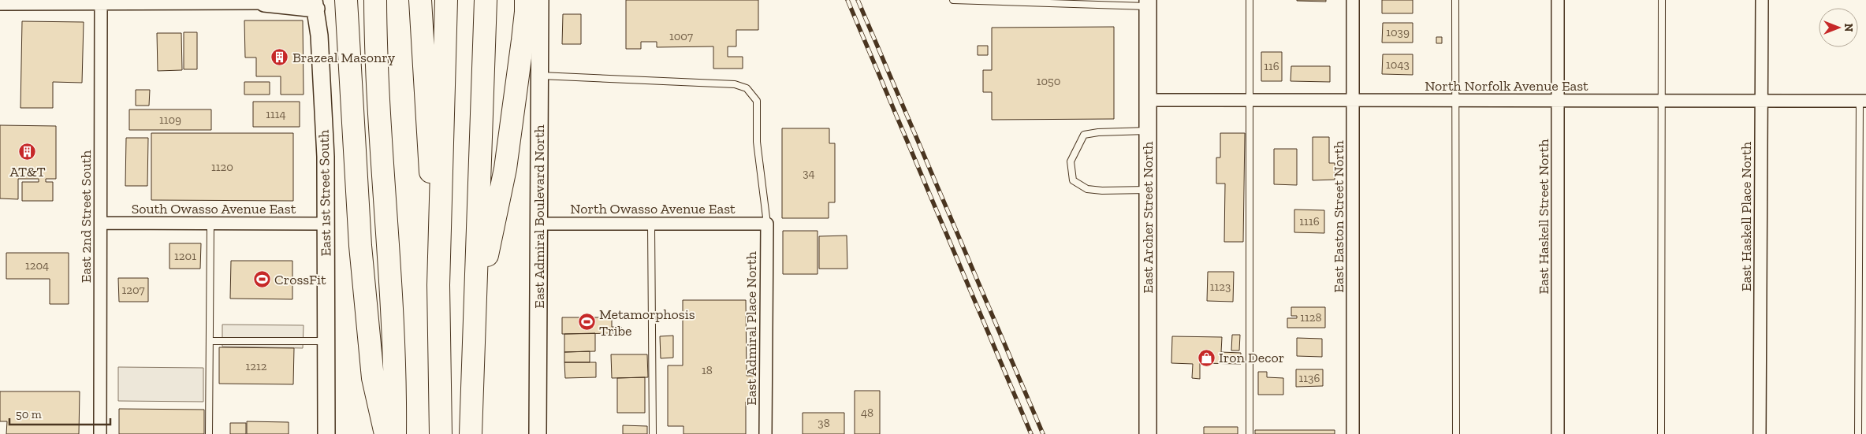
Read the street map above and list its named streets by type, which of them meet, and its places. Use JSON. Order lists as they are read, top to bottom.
{
  "streets": {
    "street": [
      "North Norfolk Avenue East",
      "East 1st Street South",
      "South Owasso Avenue East",
      "North Owasso Avenue East",
      "East 2nd Street South",
      "East Admiral Boulevard North",
      "East Easton Street North",
      "East Haskell Street North",
      "East Haskell Place North",
      "East Archer Street North",
      "East Admiral Place North"
    ]
  },
  "crossings": [
    ["North Norfolk Avenue East", "East Easton Street North"],
    ["North Norfolk Avenue East", "East Haskell Street North"],
    ["North Norfolk Avenue East", "East Haskell Place North"],
    ["North Norfolk Avenue East", "East Archer Street North"],
    ["East 1st Street South", "South Owasso Avenue East"],
    ["South Owasso Avenue East", "East 2nd Street South"],
    ["North Owasso Avenue East", "East Admiral Boulevard North"],
    ["North Owasso Avenue East", "East Admiral Place North"]
  ],
  "places": {
    "building": ["Brazeal Masonry", "AT&T"],
    "sports": ["CrossFit", "Metamorphosis Tribe"],
    "shop": ["Iron Decor"]
  },
  "house_numbers": [
    "1039",
    "1007",
    "1043",
    "116",
    "1050",
    "1114",
    "1109",
    "1120",
    "34",
    "1116",
    "1201",
    "1204",
    "1123",
    "1207",
    "1128",
    "1212",
    "18",
    "1136",
    "48",
    "38"
  ],
  "scale_bar": "50 m",
  "north": "right"
}
